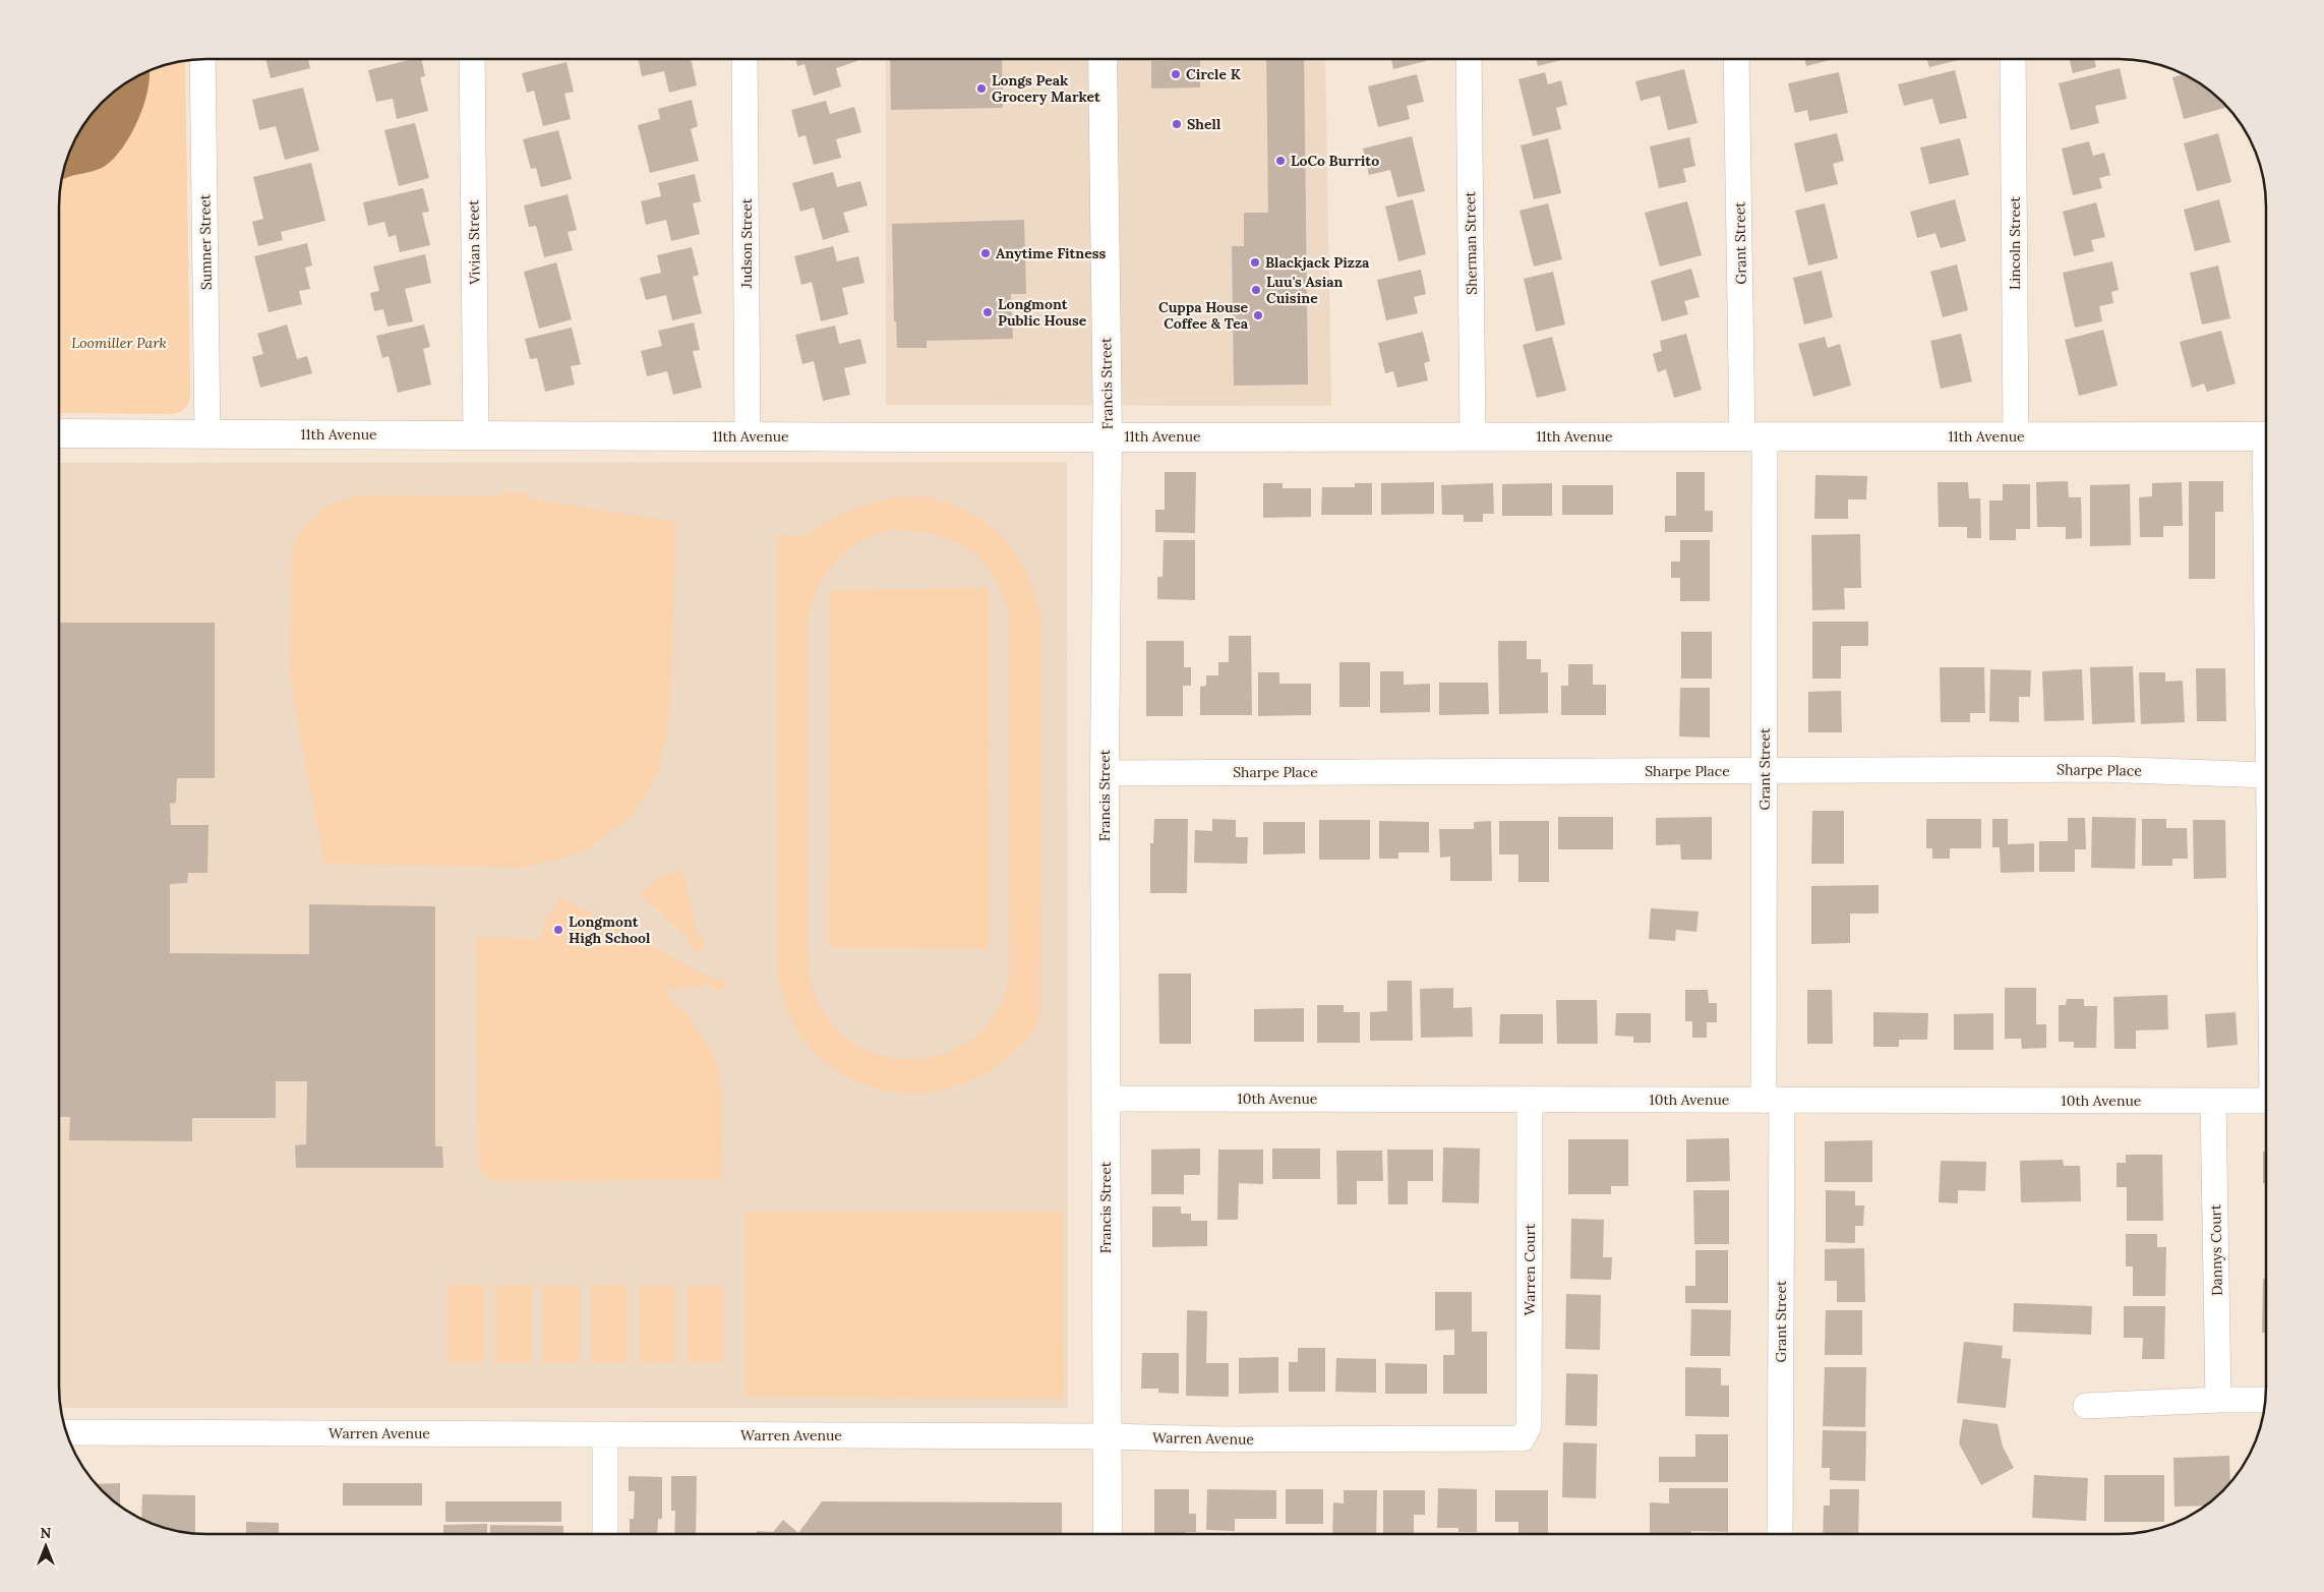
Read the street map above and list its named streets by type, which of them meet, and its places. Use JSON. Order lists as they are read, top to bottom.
{
  "streets": {
    "street": [
      "Sumner Street",
      "Vivian Street",
      "Judson Street",
      "Sherman Street",
      "Grant Street",
      "Lincoln Street",
      "Francis Street",
      "11th Avenue",
      "Sharpe Place",
      "10th Avenue",
      "Dannys Court",
      "Warren Court",
      "Warren Avenue"
    ]
  },
  "crossings": [
    ["Sumner Street", "11th Avenue"],
    ["Vivian Street", "11th Avenue"],
    ["Judson Street", "11th Avenue"],
    ["Sherman Street", "11th Avenue"],
    ["Grant Street", "11th Avenue"],
    ["Grant Street", "Sharpe Place"],
    ["Grant Street", "10th Avenue"],
    ["Lincoln Street", "11th Avenue"],
    ["Francis Street", "11th Avenue"],
    ["Francis Street", "Sharpe Place"],
    ["Francis Street", "10th Avenue"],
    ["Francis Street", "Warren Avenue"],
    ["10th Avenue", "Dannys Court"],
    ["10th Avenue", "Warren Court"],
    ["Warren Court", "Warren Avenue"]
  ],
  "parks": ["Loomiller Park"],
  "places": [
    "Circle K",
    "Longs Peak Grocery Market",
    "Shell",
    "LoCo Burrito",
    "Anytime Fitness",
    "Blackjack Pizza",
    "Luu's Asian Cuisine",
    "Longmont Public House",
    "Cuppa House Coffee & Tea",
    "Longmont High School"
  ],
  "north": "top"
}
